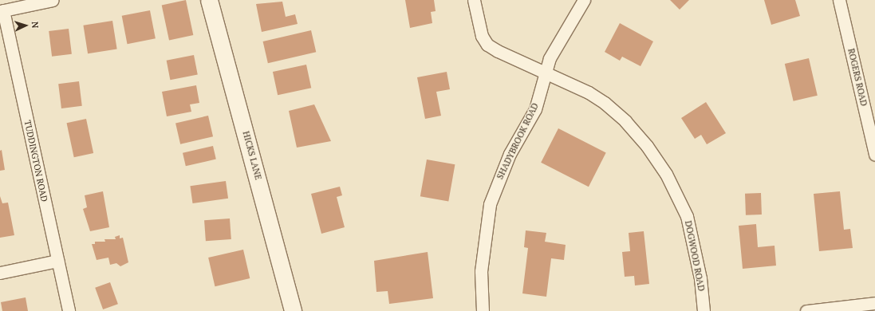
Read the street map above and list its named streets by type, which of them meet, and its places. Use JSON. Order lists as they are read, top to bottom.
{
  "streets": {
    "main road": ["HICKS LANE"],
    "street": [
      "ROGERS ROAD",
      "SHADYBROOK ROAD",
      "TUDDINGTON ROAD",
      "DOGWOOD ROAD"
    ]
  },
  "crossings": [
    ["SHADYBROOK ROAD", "DOGWOOD ROAD"]
  ],
  "north": "right"
}
